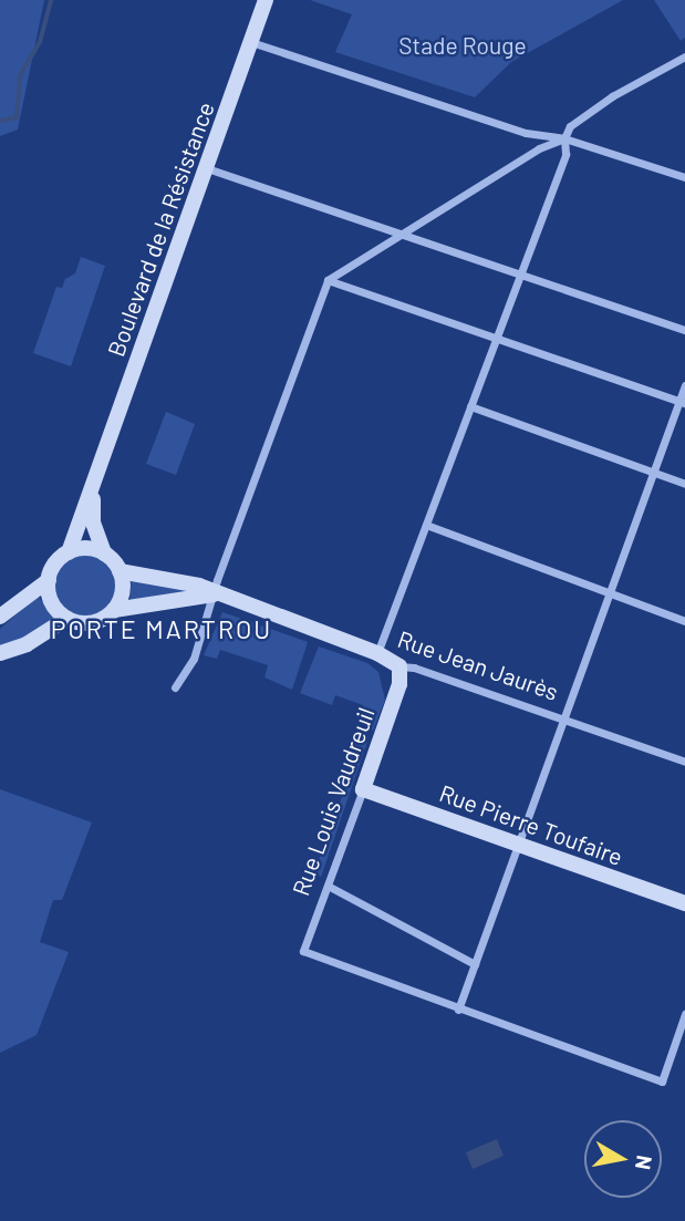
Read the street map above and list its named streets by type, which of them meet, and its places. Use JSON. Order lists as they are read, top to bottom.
{
  "streets": {
    "main road": [
      "Boulevard de la Résistance",
      "Rue Jean Jaurès",
      "Rue Louis Vaudreuil",
      "Rue Pierre Toufaire"
    ]
  },
  "crossings": [
    ["Boulevard de la Résistance", "Rue Jean Jaurès"],
    ["Rue Jean Jaurès", "Rue Louis Vaudreuil"],
    ["Rue Louis Vaudreuil", "Rue Pierre Toufaire"]
  ],
  "districts": ["PORTE MARTROU"],
  "parks": ["Stade Rouge"],
  "north": "right"
}
